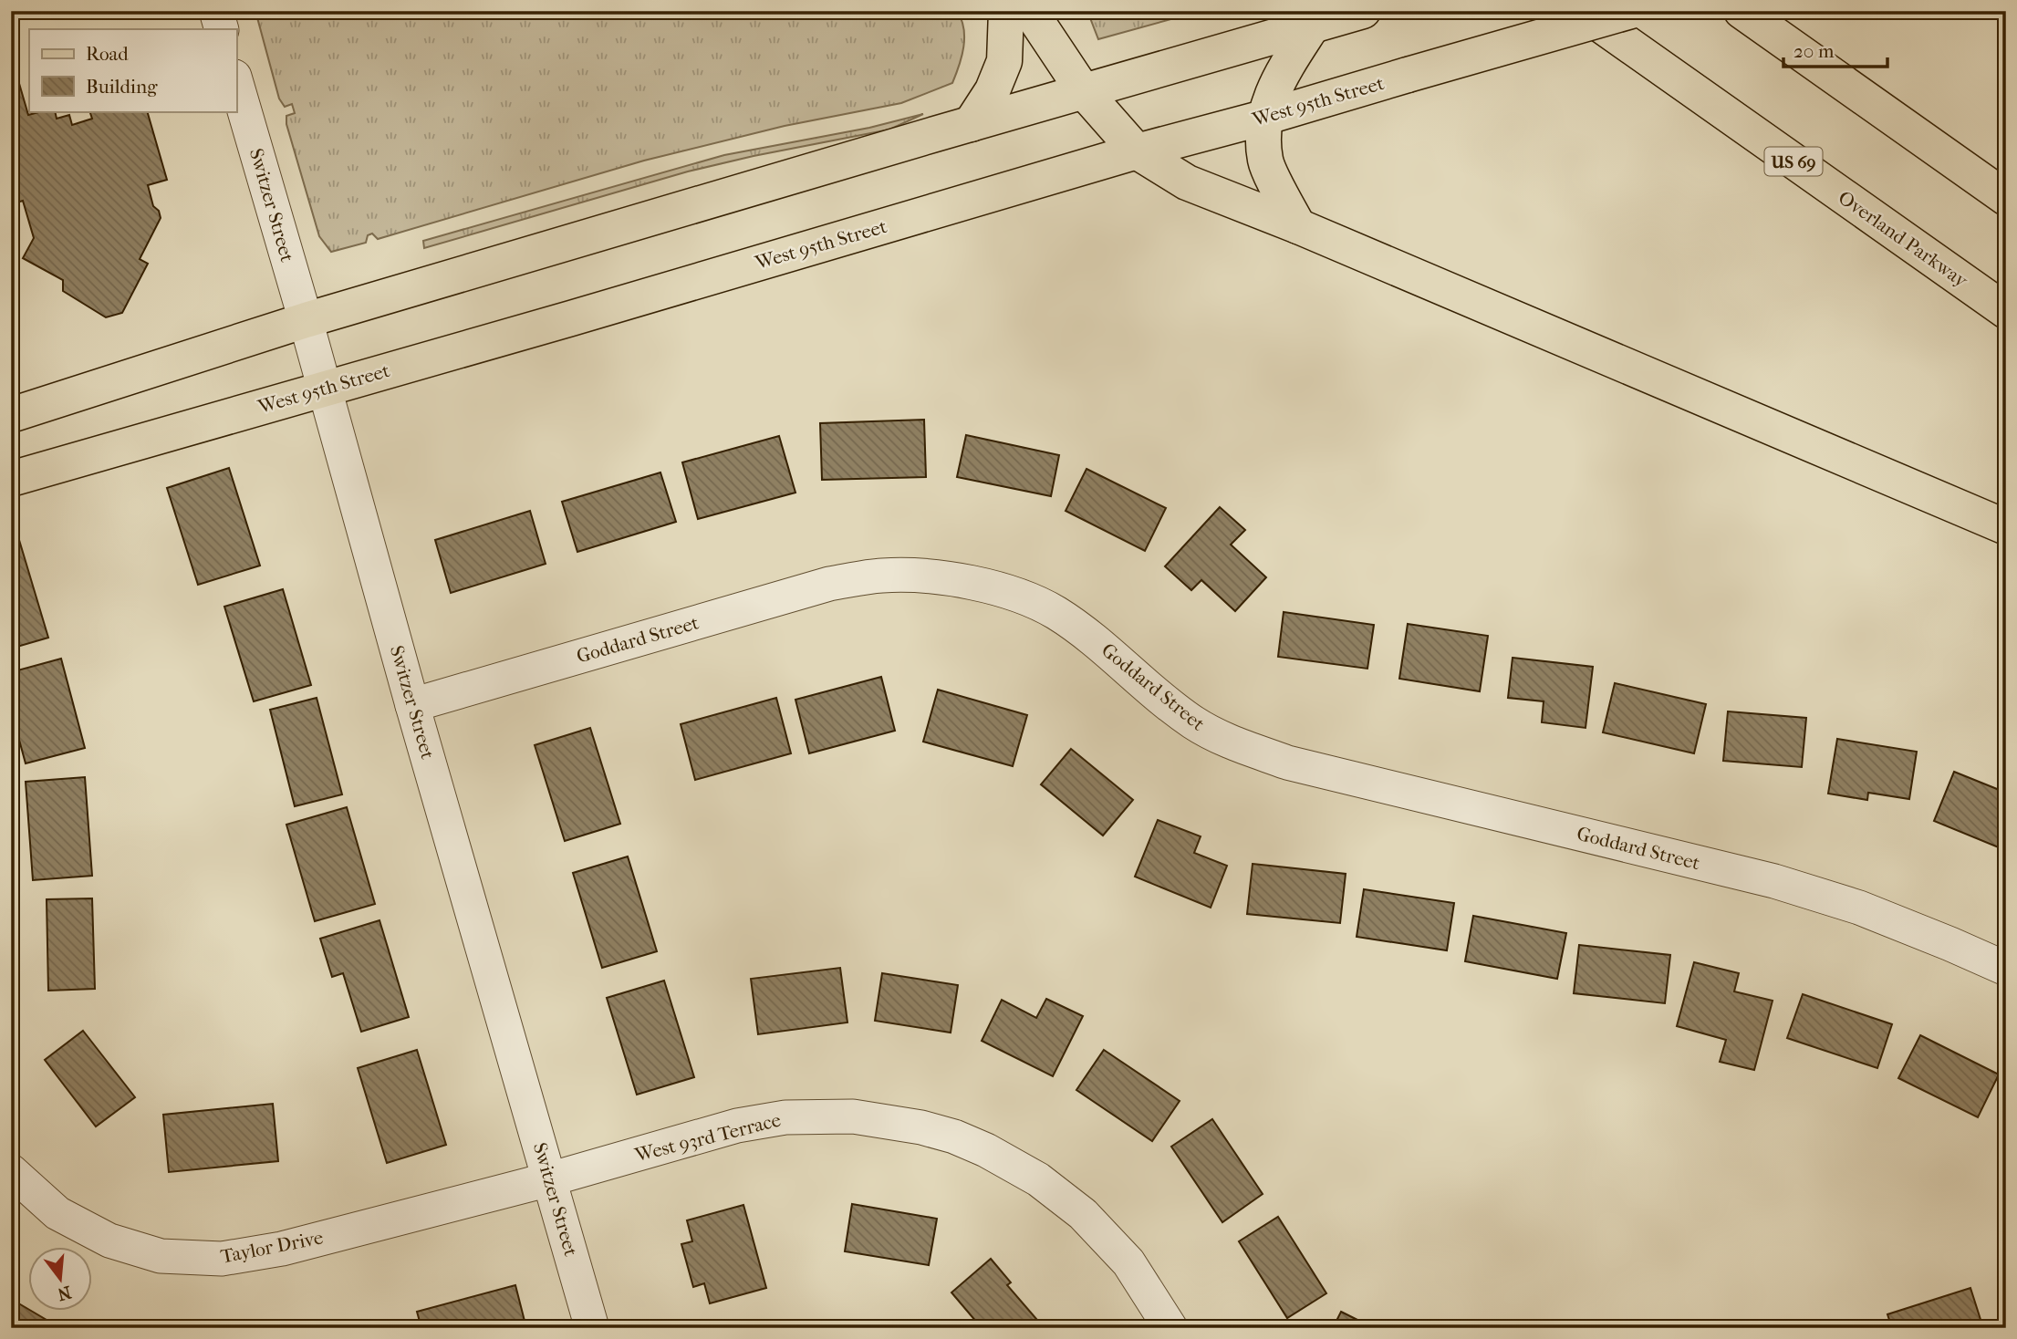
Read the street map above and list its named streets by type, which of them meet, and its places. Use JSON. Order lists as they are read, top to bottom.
{
  "streets": {
    "main road": ["West 95th Street", "US 69", "Overland Parkway"],
    "street": [
      "Switzer Street",
      "Goddard Street",
      "West 93rd Terrace",
      "Taylor Drive"
    ]
  },
  "crossings": [
    ["West 95th Street", "Switzer Street"],
    ["Switzer Street", "Goddard Street"],
    ["Switzer Street", "West 93rd Terrace"],
    ["Switzer Street", "Taylor Drive"],
    ["West 93rd Terrace", "Taylor Drive"]
  ],
  "legend": ["Road", "Building"],
  "scale_bar": "20 m",
  "north": "bottom"
}
